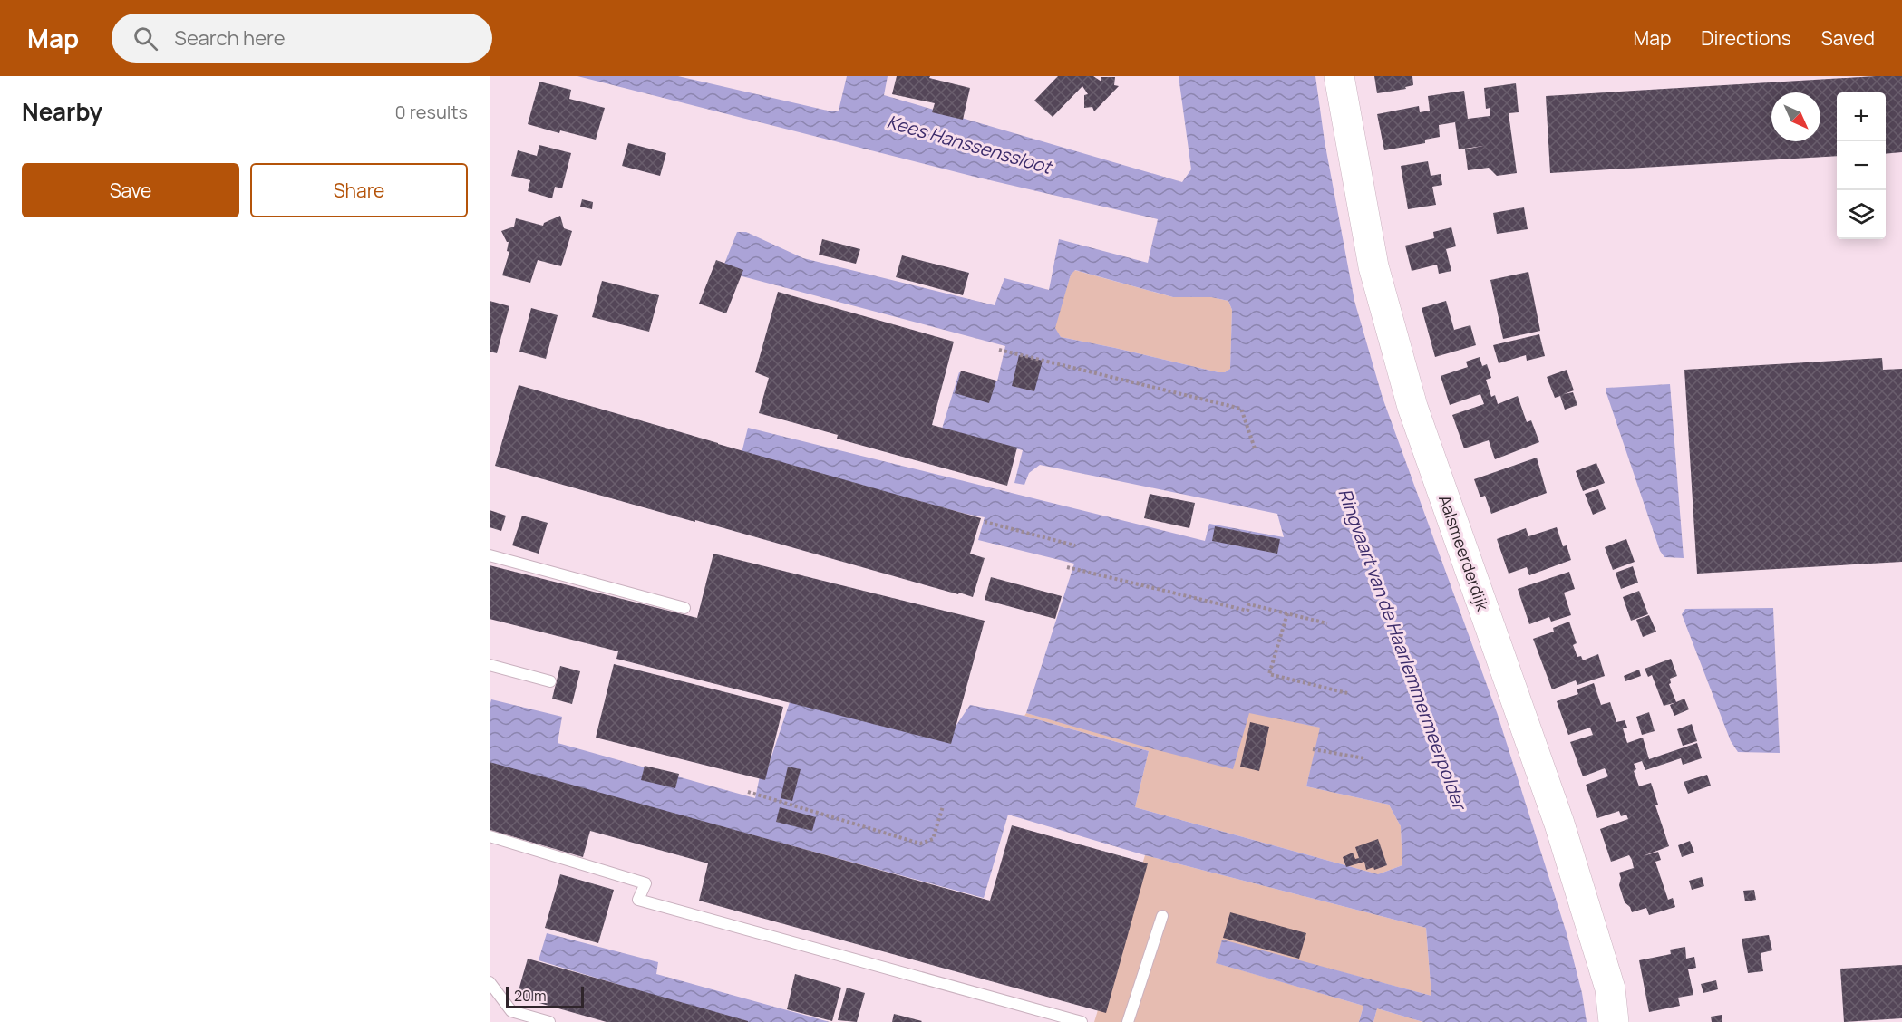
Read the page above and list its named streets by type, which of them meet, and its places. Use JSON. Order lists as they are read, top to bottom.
{
  "streets": {
    "street": ["Aalsmeerderdijk"]
  },
  "water": ["Kees Hanssenssloot", "Ringvaart van de Haarlemmermeerpolder"],
  "scale_bar": "20 m",
  "north": "bottom right",
  "page": {
    "header": "Map",
    "search": "Search here",
    "nav": ["Map", "Directions", "Saved"],
    "heading": ["Nearby", "0 results"],
    "map_buttons": ["+", "−"],
    "buttons": ["Save", "Share"],
    "scale": "20 m"
  }
}
